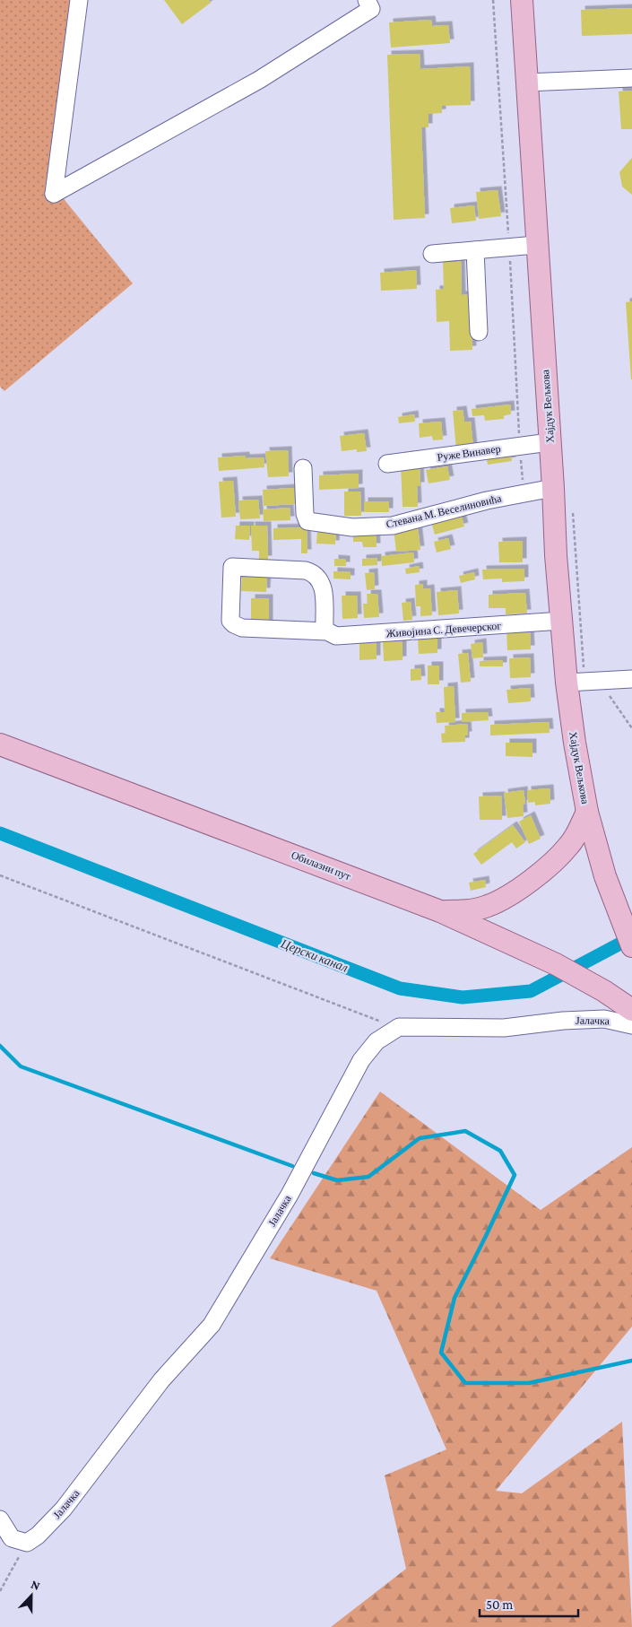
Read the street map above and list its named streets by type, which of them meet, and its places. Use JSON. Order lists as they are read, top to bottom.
{
  "streets": {
    "main road": ["Хајдук Вељкова", "Обилазни пут"],
    "street": [
      "Руже Винавер",
      "Стевана М. Веселиновића",
      "Живојина С. Девечерског",
      "Јалачка"
    ]
  },
  "crossings": [
    ["Хајдук Вељкова", "Руже Винавер"],
    ["Хајдук Вељкова", "Стевана М. Веселиновића"],
    ["Хајдук Вељкова", "Живојина С. Девечерског"],
    ["Обилазни пут", "Јалачка"]
  ],
  "water": ["Церски канал"],
  "scale_bar": "50 m",
  "north": "top"
}
